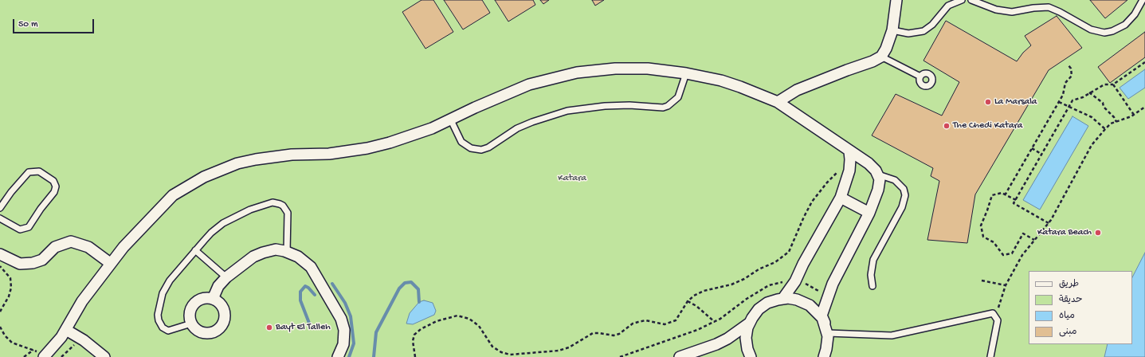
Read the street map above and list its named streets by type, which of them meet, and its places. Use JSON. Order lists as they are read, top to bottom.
{
  "parks": ["Katara"],
  "places": [
    "La Marsala",
    "The Chedi Katara",
    "Katara Beach",
    "Bayt El Talleh"
  ],
  "legend": [
    "طريق",
    "حديقة",
    "مياه",
    "مبنى"
  ],
  "scale_bar": "50 m"
}
